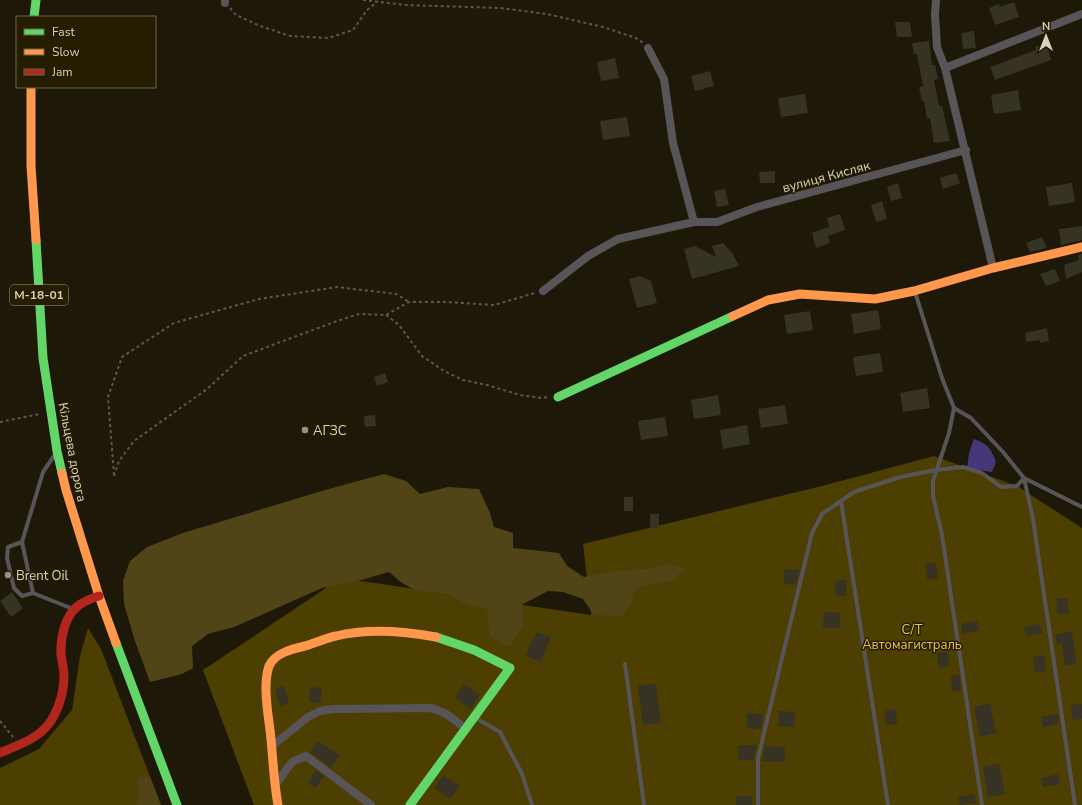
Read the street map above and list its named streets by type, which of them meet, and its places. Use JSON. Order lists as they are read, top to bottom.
{
  "streets": {
    "main road": ["М-18-01", "Кільцева дорога"],
    "street": ["вулиця Кисляк"]
  },
  "parks": ["С/Т Автомагистраль"],
  "places": ["АГЗС", "Brent Oil"],
  "legend": ["Fast", "Slow", "Jam"],
  "north": "top"
}
